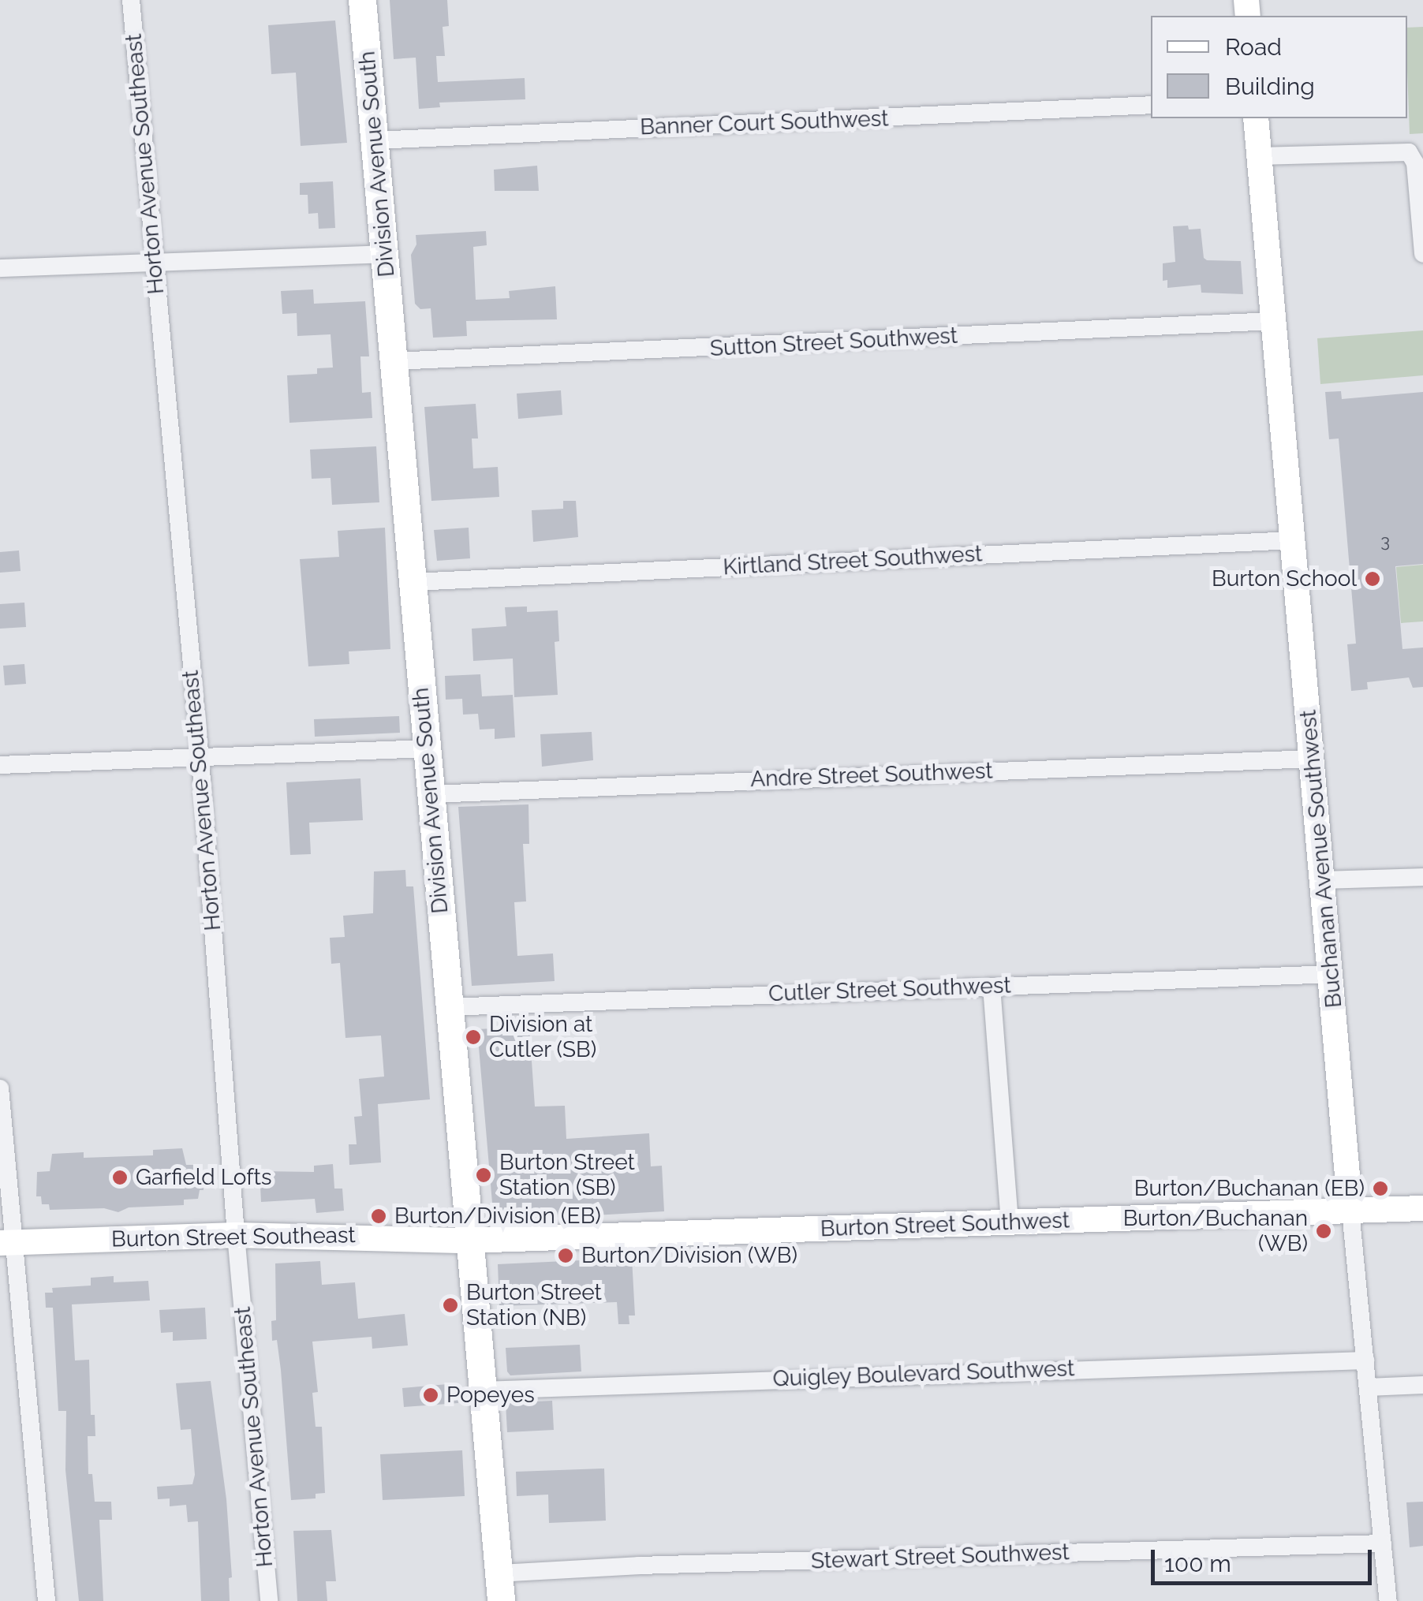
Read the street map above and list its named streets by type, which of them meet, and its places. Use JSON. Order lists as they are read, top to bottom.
{
  "streets": {
    "main road": [
      "Division Avenue South",
      "Buchanan Avenue Southwest",
      "Burton Street Southwest",
      "Burton Street Southeast"
    ],
    "street": [
      "Banner Court Southwest",
      "Horton Avenue Southeast",
      "Sutton Street Southwest",
      "Kirtland Street Southwest",
      "Andre Street Southwest",
      "Cutler Street Southwest",
      "Quigley Boulevard Southwest",
      "Stewart Street Southwest"
    ]
  },
  "crossings": [
    ["Banner Court Southwest", "Division Avenue South"],
    ["Horton Avenue Southeast", "Burton Street Southeast"],
    ["Division Avenue South", "Sutton Street Southwest"],
    ["Division Avenue South", "Kirtland Street Southwest"],
    ["Division Avenue South", "Andre Street Southwest"],
    ["Division Avenue South", "Cutler Street Southwest"],
    ["Division Avenue South", "Burton Street Southwest"],
    ["Division Avenue South", "Burton Street Southeast"],
    ["Division Avenue South", "Quigley Boulevard Southwest"],
    ["Division Avenue South", "Stewart Street Southwest"],
    ["Sutton Street Southwest", "Buchanan Avenue Southwest"],
    ["Kirtland Street Southwest", "Buchanan Avenue Southwest"],
    ["Andre Street Southwest", "Buchanan Avenue Southwest"],
    ["Buchanan Avenue Southwest", "Cutler Street Southwest"],
    ["Buchanan Avenue Southwest", "Burton Street Southwest"],
    ["Buchanan Avenue Southwest", "Quigley Boulevard Southwest"],
    ["Buchanan Avenue Southwest", "Stewart Street Southwest"],
    ["Burton Street Southwest", "Burton Street Southeast"]
  ],
  "places": [
    "Burton School",
    "Division at Cutler (SB)",
    "Burton Street Station (SB)",
    "Garfield Lofts",
    "Burton/Buchanan (EB)",
    "Burton/Division (EB)",
    "Burton/Buchanan (WB)",
    "Burton/Division (WB)",
    "Burton Street Station (NB)",
    "Popeyes"
  ],
  "house_numbers": ["3"],
  "legend": ["Road", "Building"],
  "scale_bar": "100 m"
}
